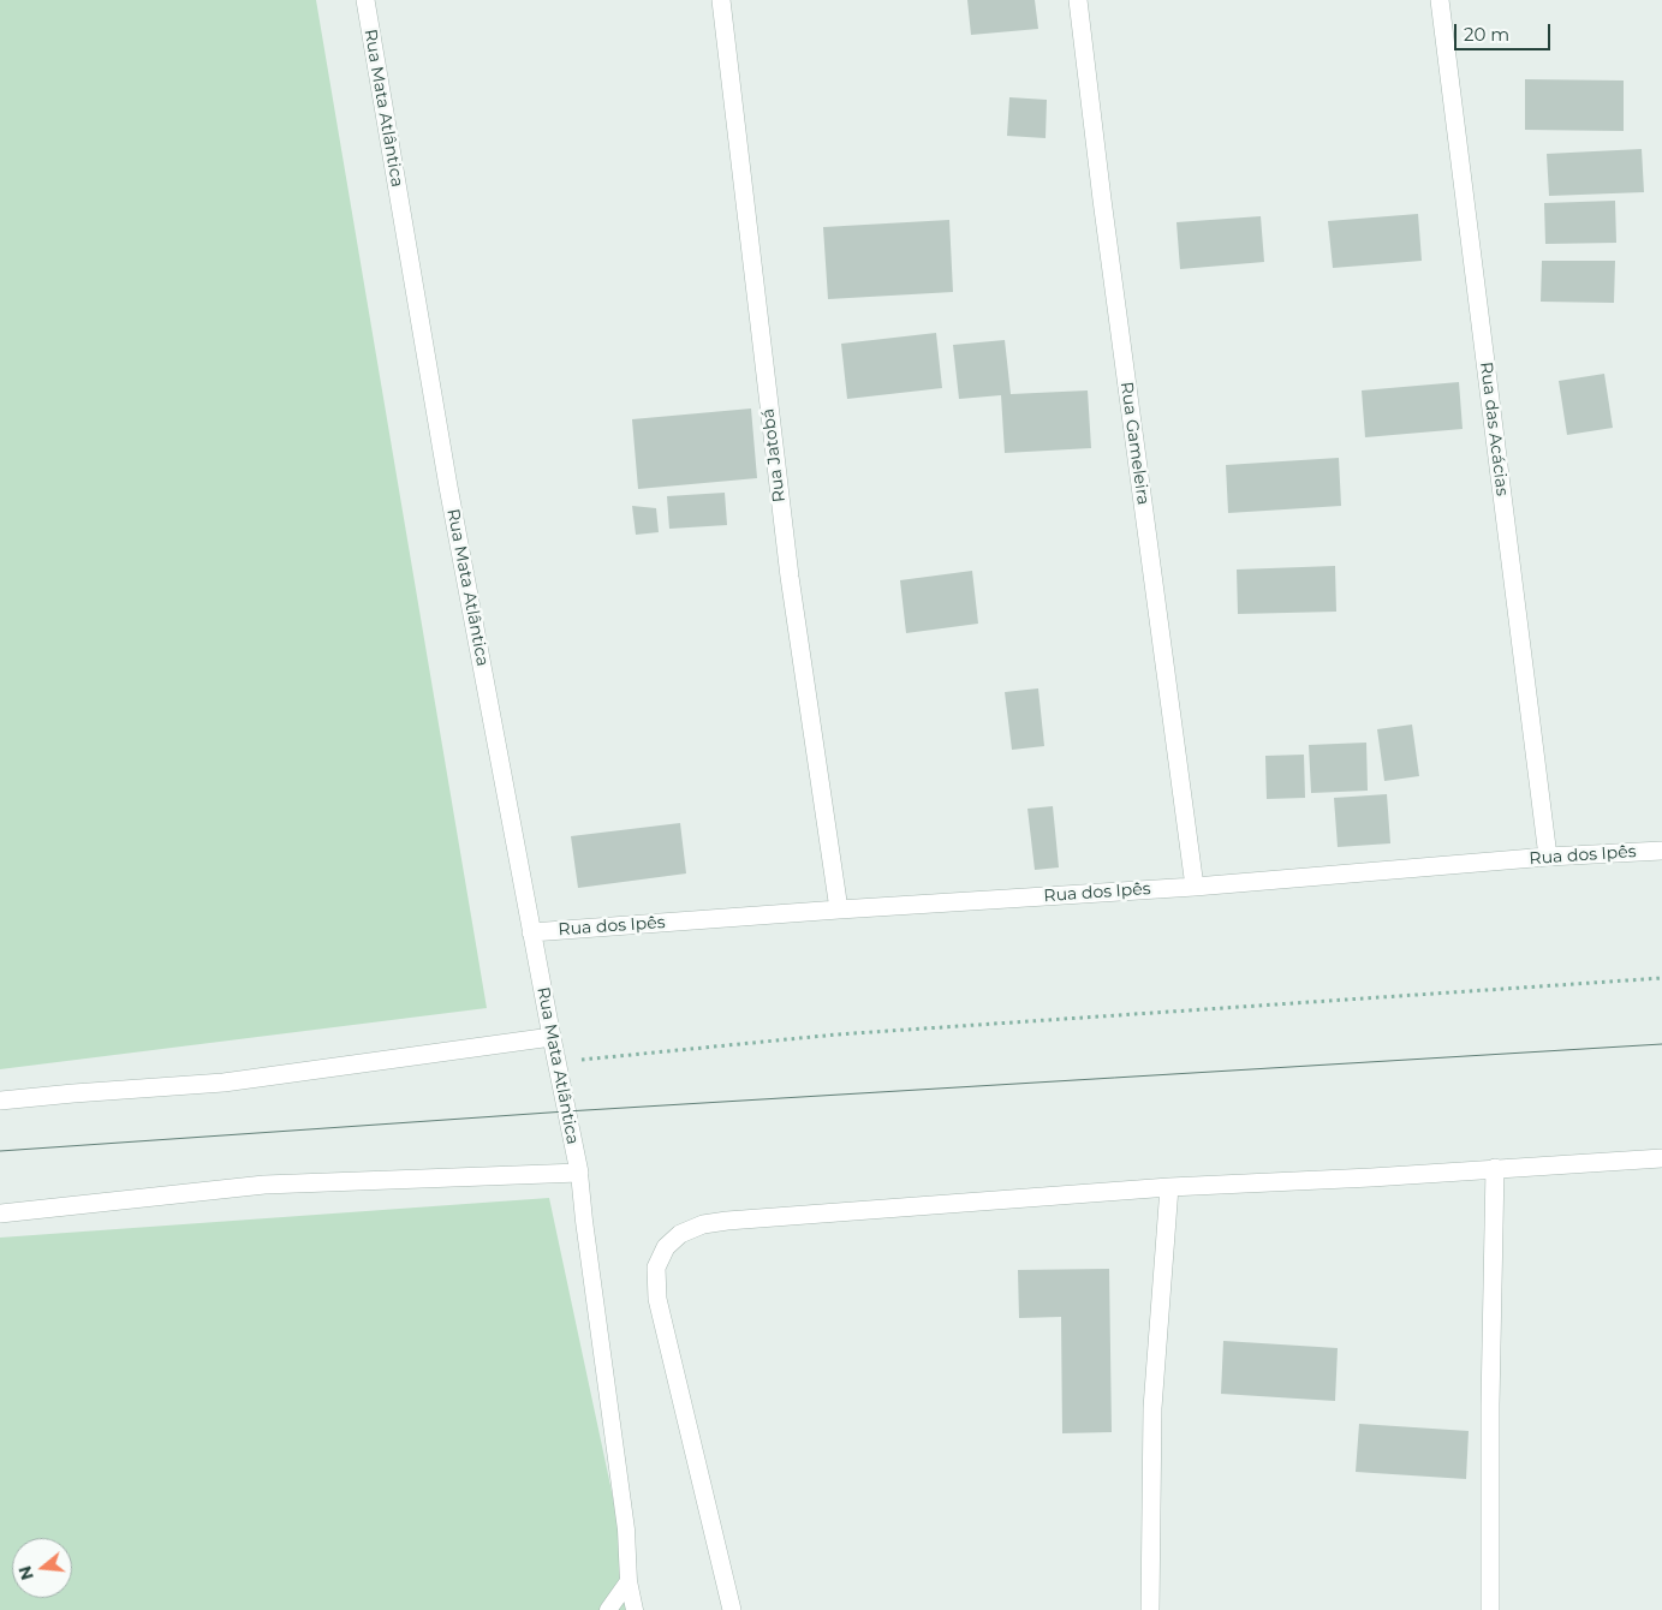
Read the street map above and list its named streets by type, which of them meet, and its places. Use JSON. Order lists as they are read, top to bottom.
{
  "streets": {
    "street": [
      "Rua Mata Atlântica",
      "Rua das Acácias",
      "Rua Gameleira",
      "Rua Jatobá",
      "Rua dos Ipês"
    ]
  },
  "crossings": [
    ["Rua Mata Atlântica", "Rua dos Ipês"],
    ["Rua das Acácias", "Rua dos Ipês"],
    ["Rua Gameleira", "Rua dos Ipês"],
    ["Rua Jatobá", "Rua dos Ipês"]
  ],
  "scale_bar": "20 m",
  "north": "left"
}
